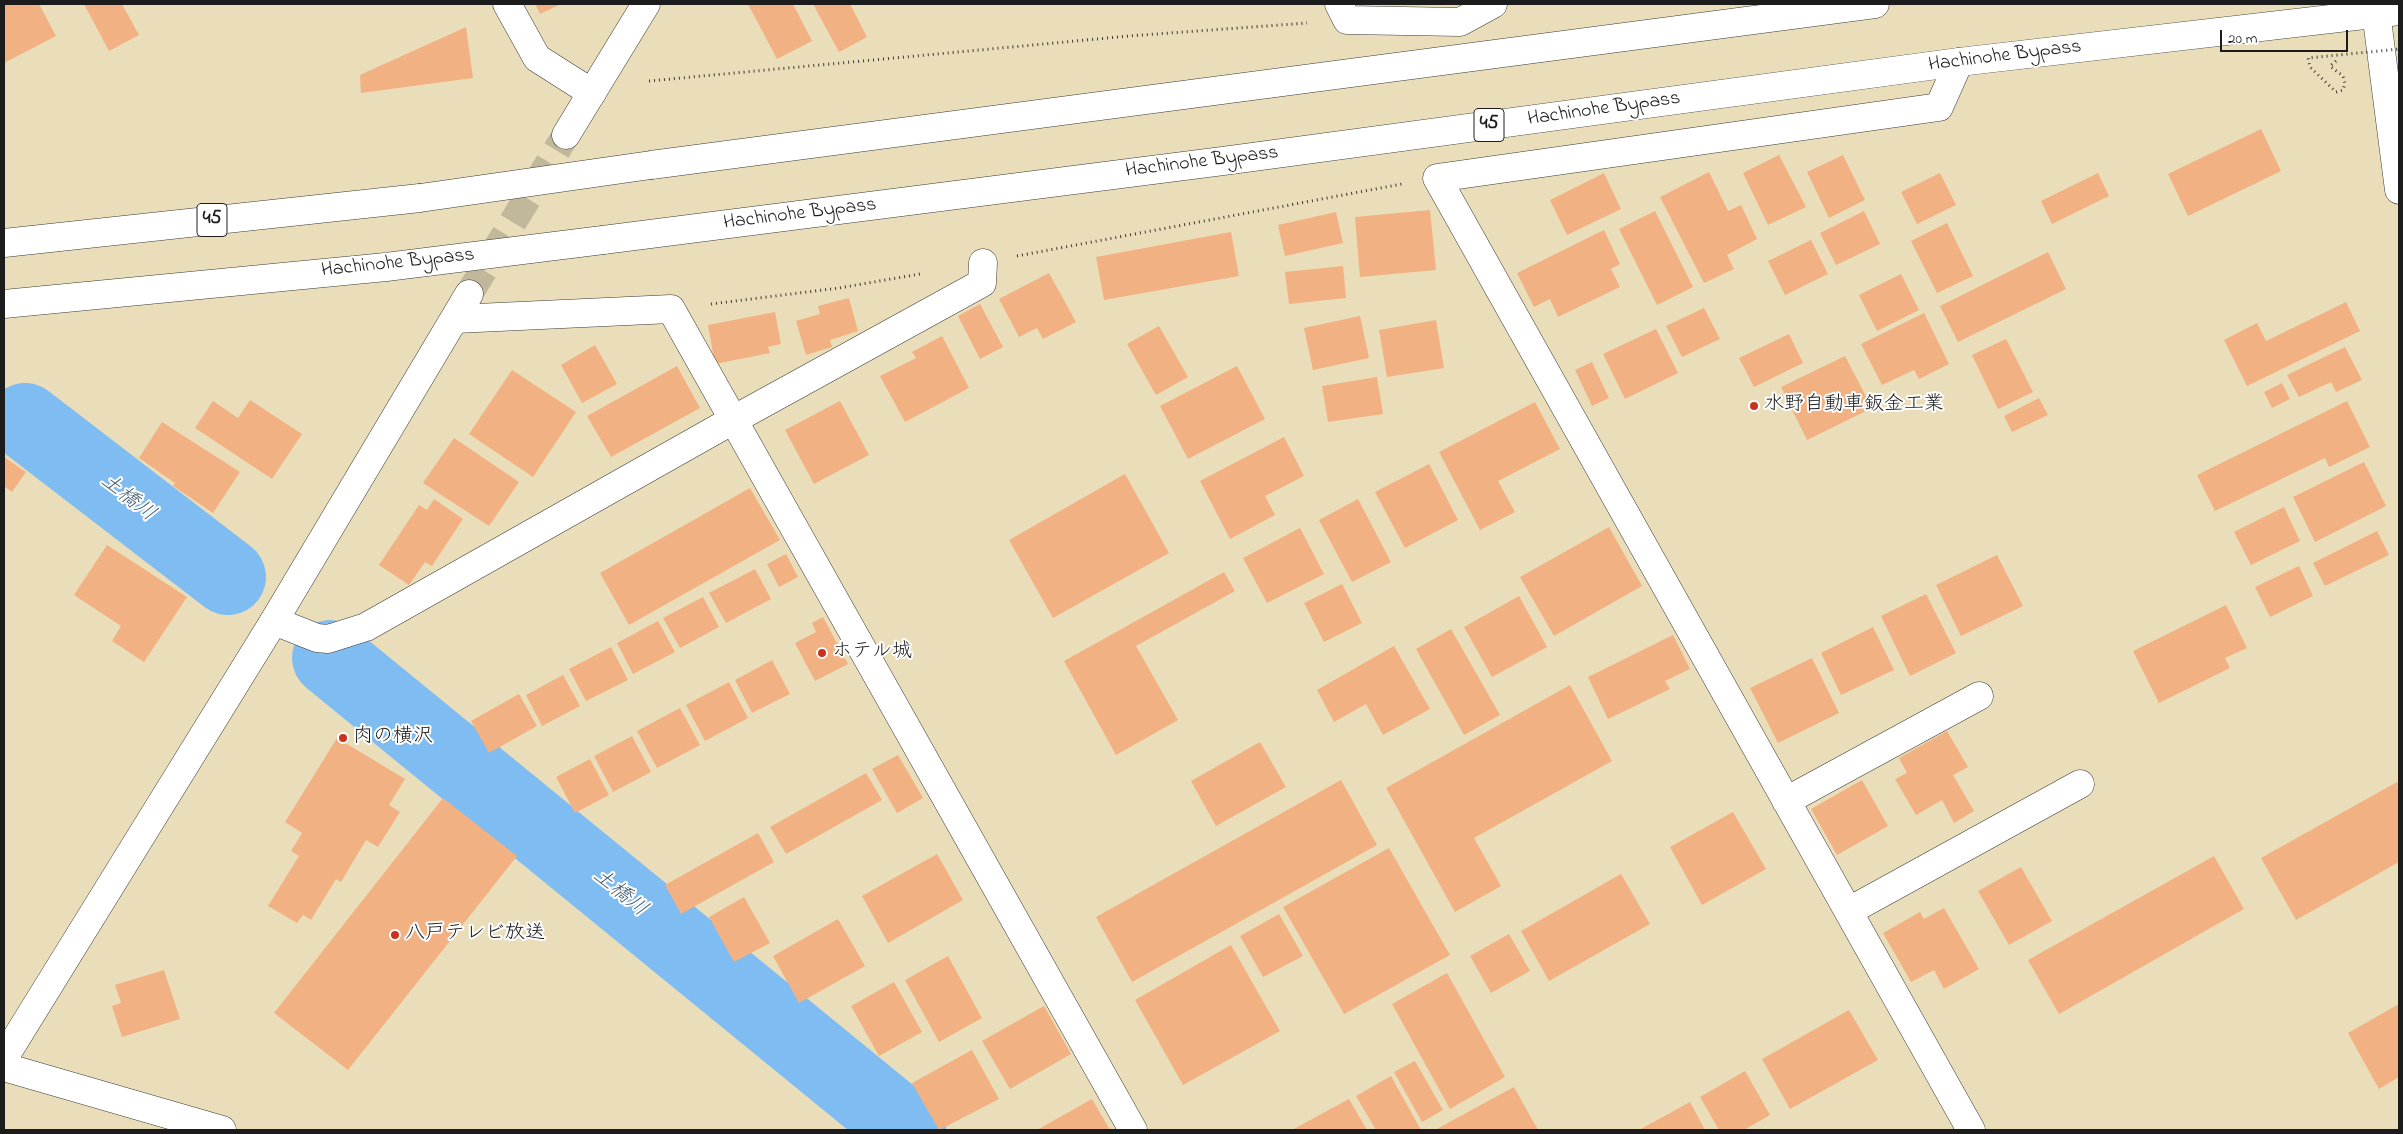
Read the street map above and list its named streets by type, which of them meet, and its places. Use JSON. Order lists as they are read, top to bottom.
{
  "streets": {
    "main road": ["Hachinohe Bypass", "45"]
  },
  "water": ["土橋川"],
  "places": [
    "水野自動車鈑金工業",
    "ホテル城",
    "肉の横沢",
    "八戸テレビ放送"
  ],
  "scale_bar": "20 m"
}
